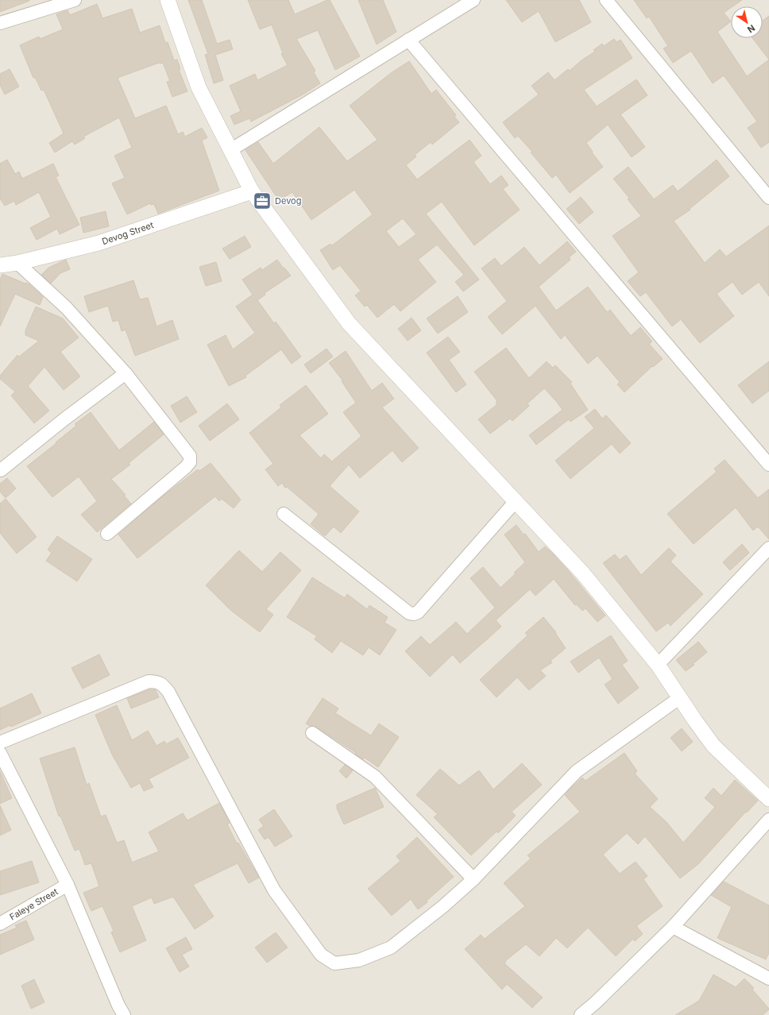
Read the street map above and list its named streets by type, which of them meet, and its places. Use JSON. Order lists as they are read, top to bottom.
{
  "streets": {
    "street": ["Devog Street", "Faleye Street"]
  },
  "places": {
    "office": ["Devog"]
  },
  "north": "bottom right"
}
